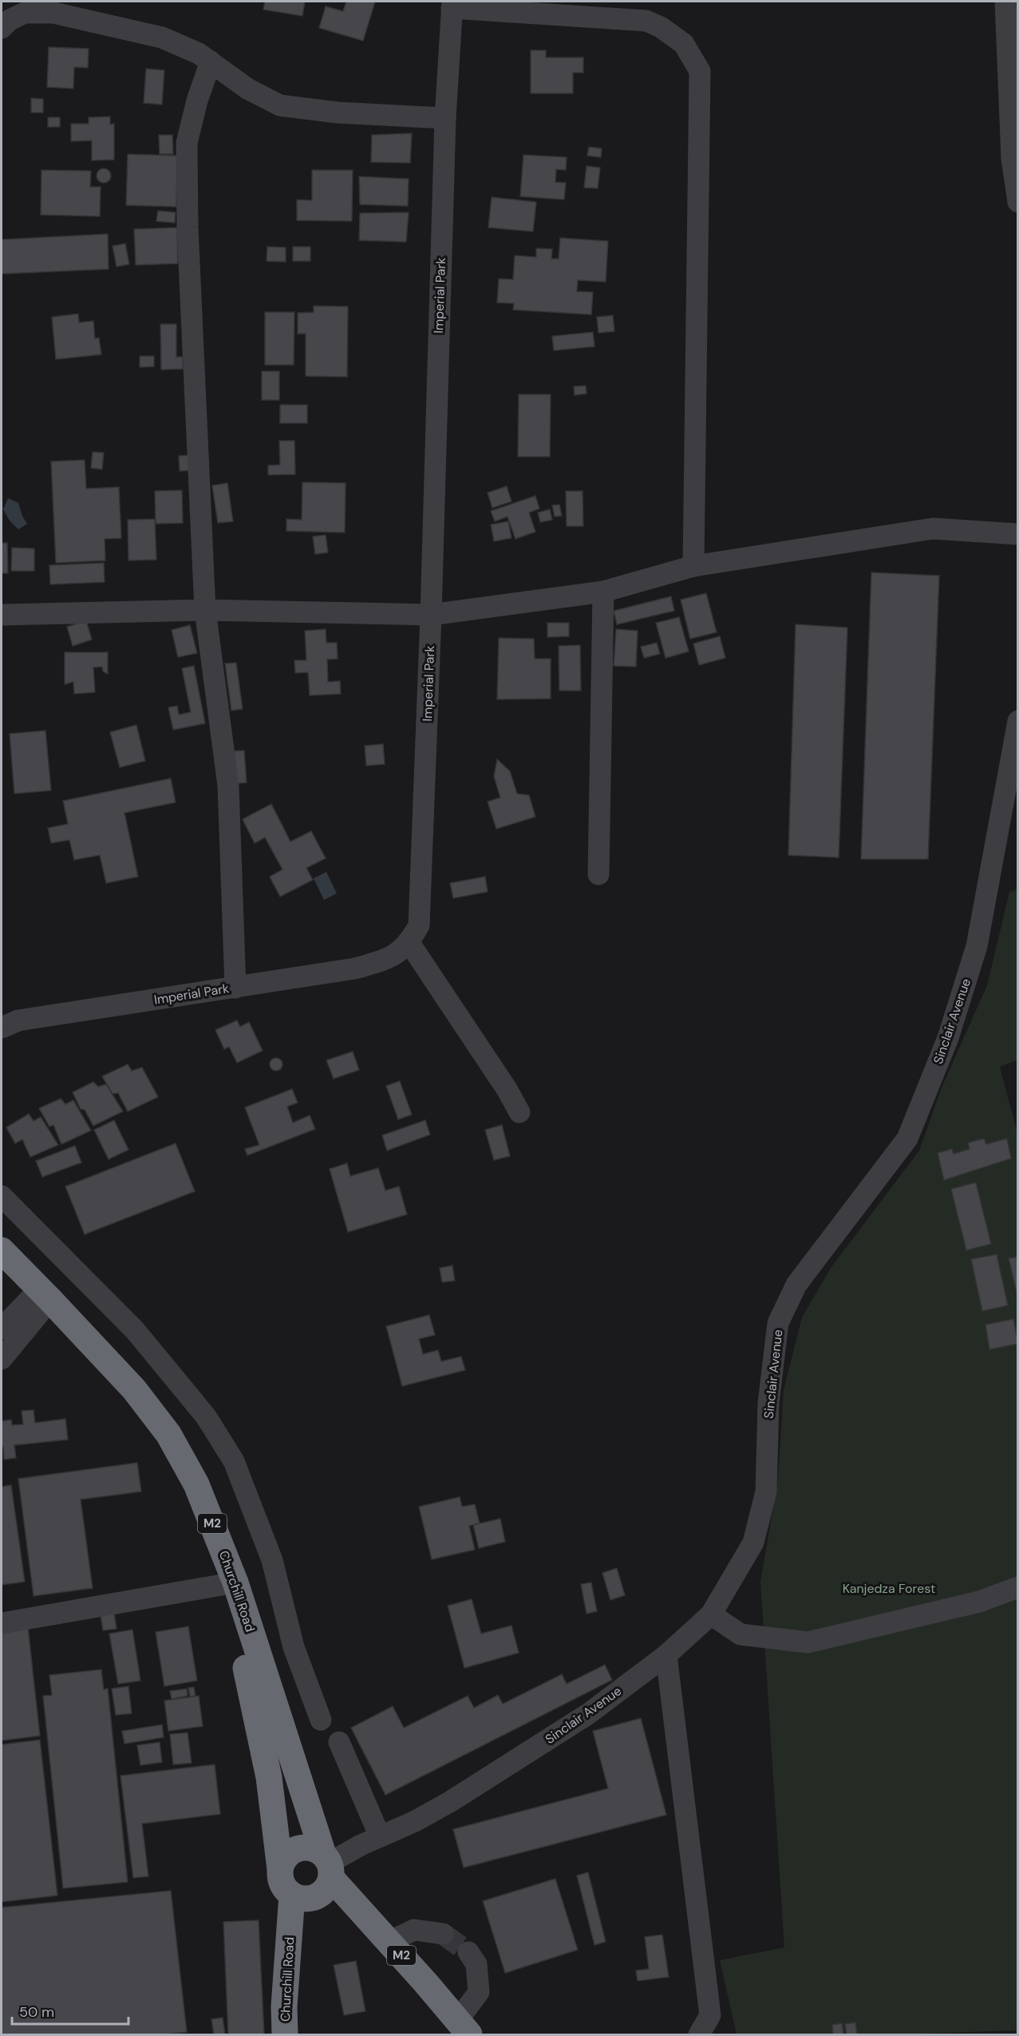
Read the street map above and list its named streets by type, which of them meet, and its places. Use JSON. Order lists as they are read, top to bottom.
{
  "streets": {
    "highway": ["M2", "Churchill Road"],
    "street": ["Imperial Park", "Sinclair Avenue"]
  },
  "crossings": [
    ["Sinclair Avenue", "M2"],
    ["Sinclair Avenue", "Churchill Road"],
    ["M2", "Churchill Road"]
  ],
  "parks": ["Kanjedza Forest"],
  "scale_bar": "50 m"
}
